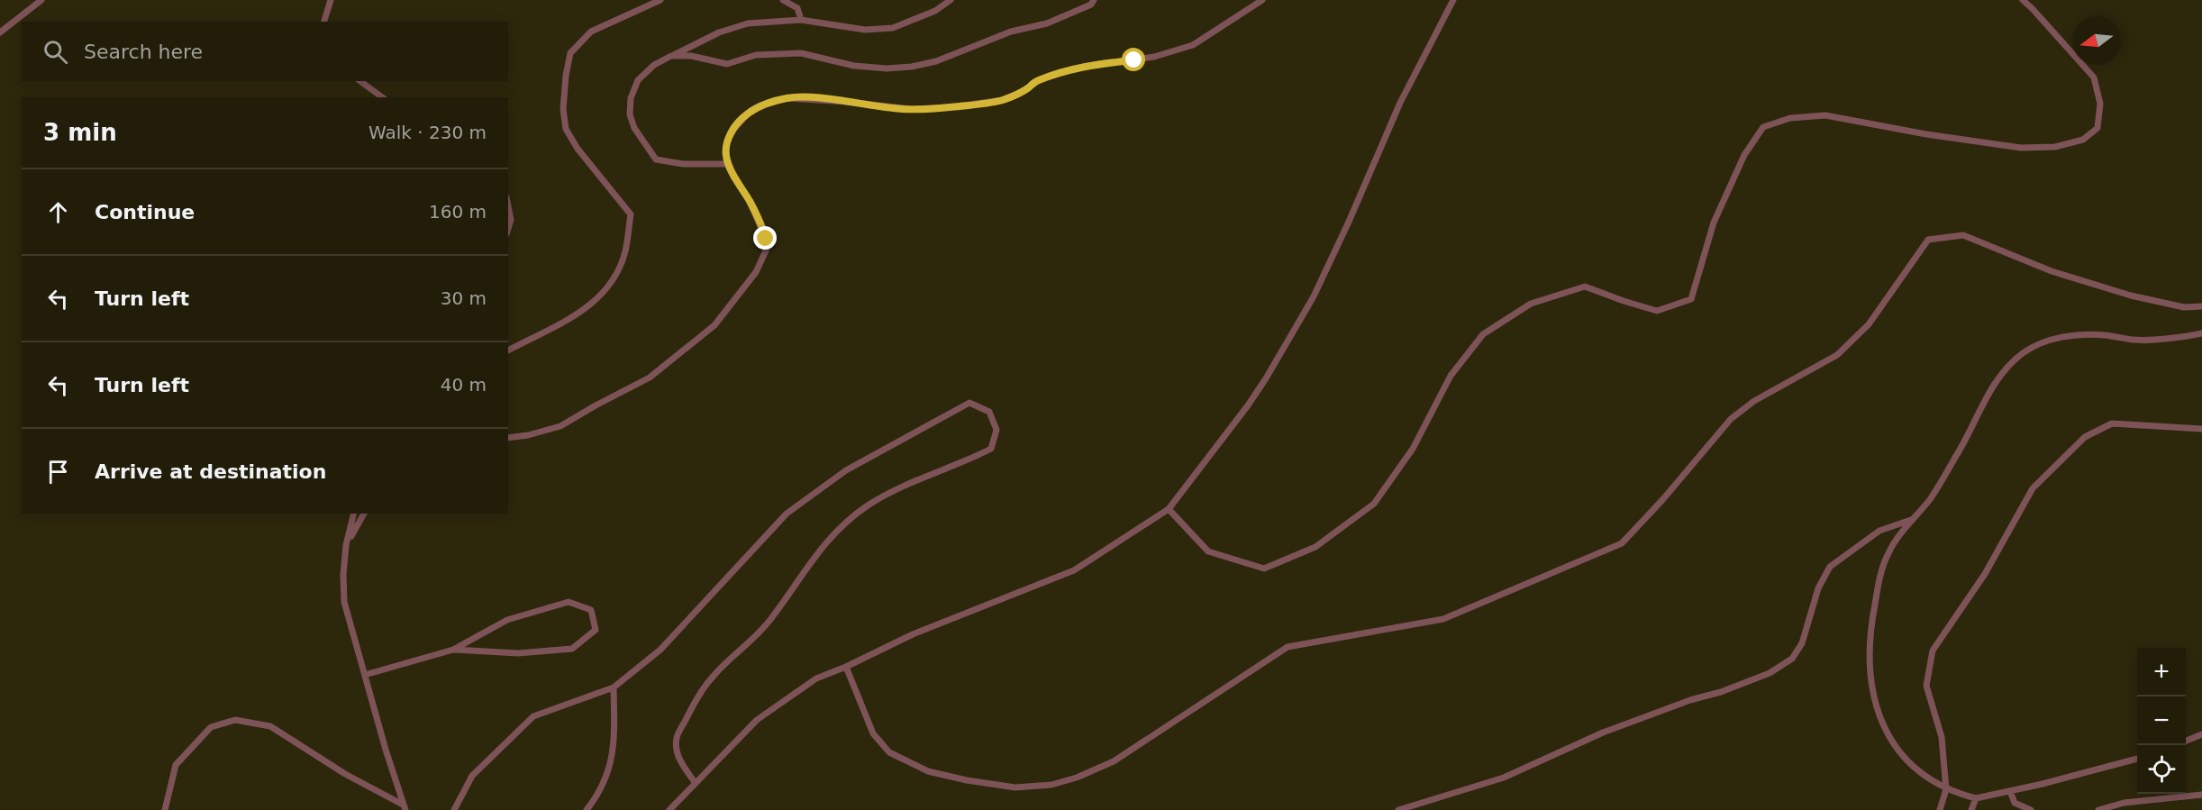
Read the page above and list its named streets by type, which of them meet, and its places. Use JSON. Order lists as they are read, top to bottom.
{
  "north": "left",
  "page": {
    "search": "Search here",
    "heading": ["3 min", "Walk · 230 m"],
    "list": [
      ["Continue", "160 m"],
      ["Turn left", "30 m"],
      ["Turn left", "40 m"],
      "Arrive at destination"
    ],
    "map_buttons": ["+", "−"]
  }
}
